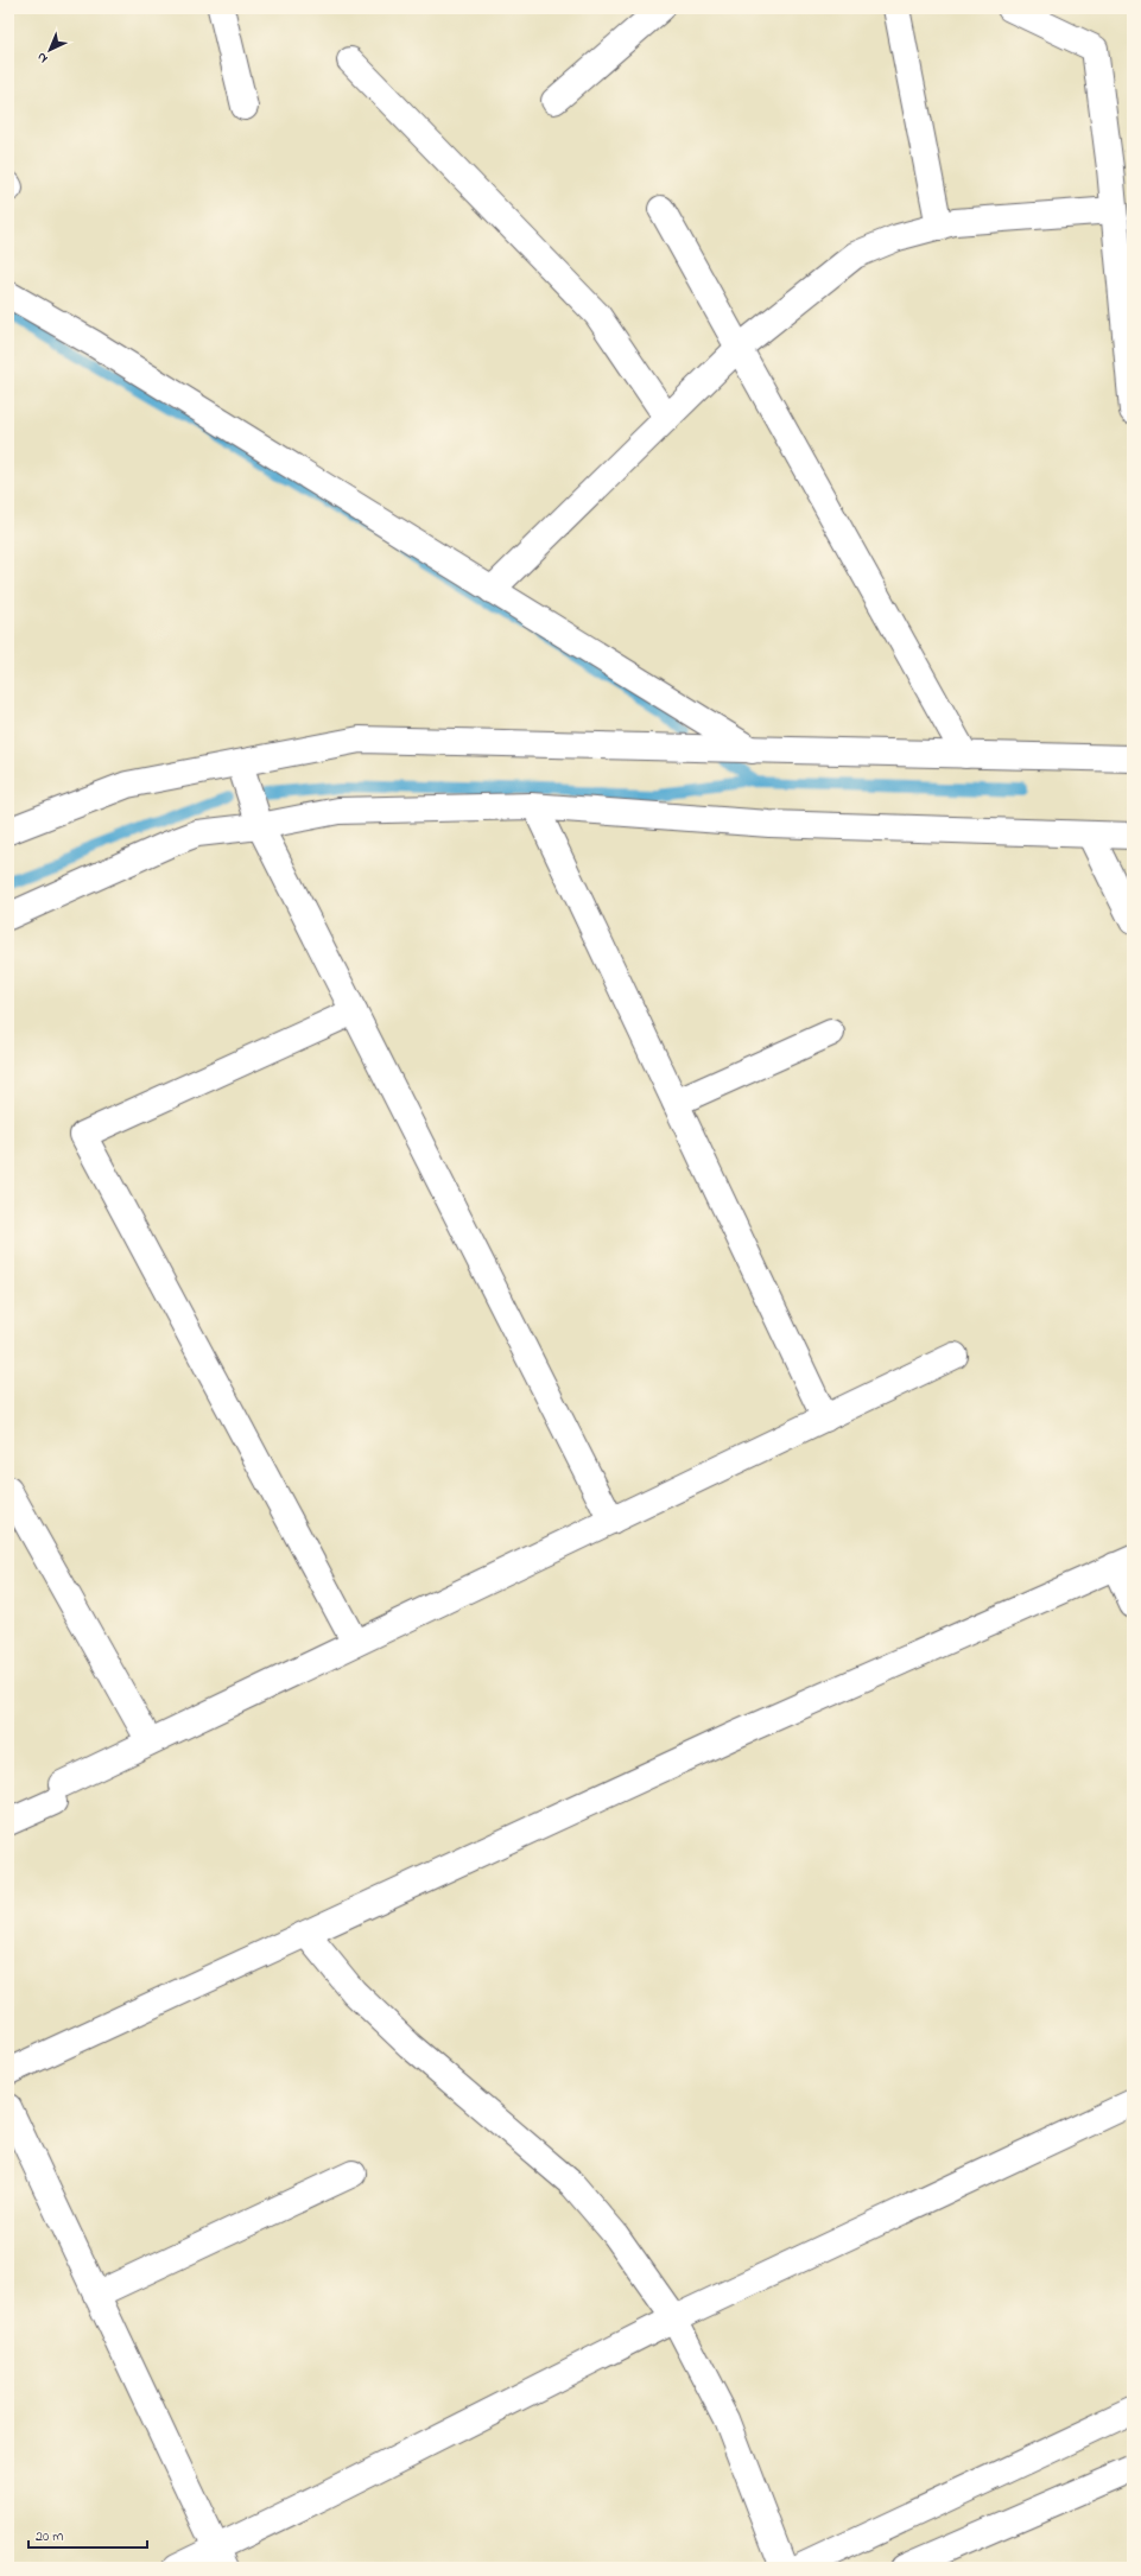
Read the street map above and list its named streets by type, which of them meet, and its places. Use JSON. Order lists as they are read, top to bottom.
{
  "scale_bar": "20 m",
  "north": "bottom left"
}
